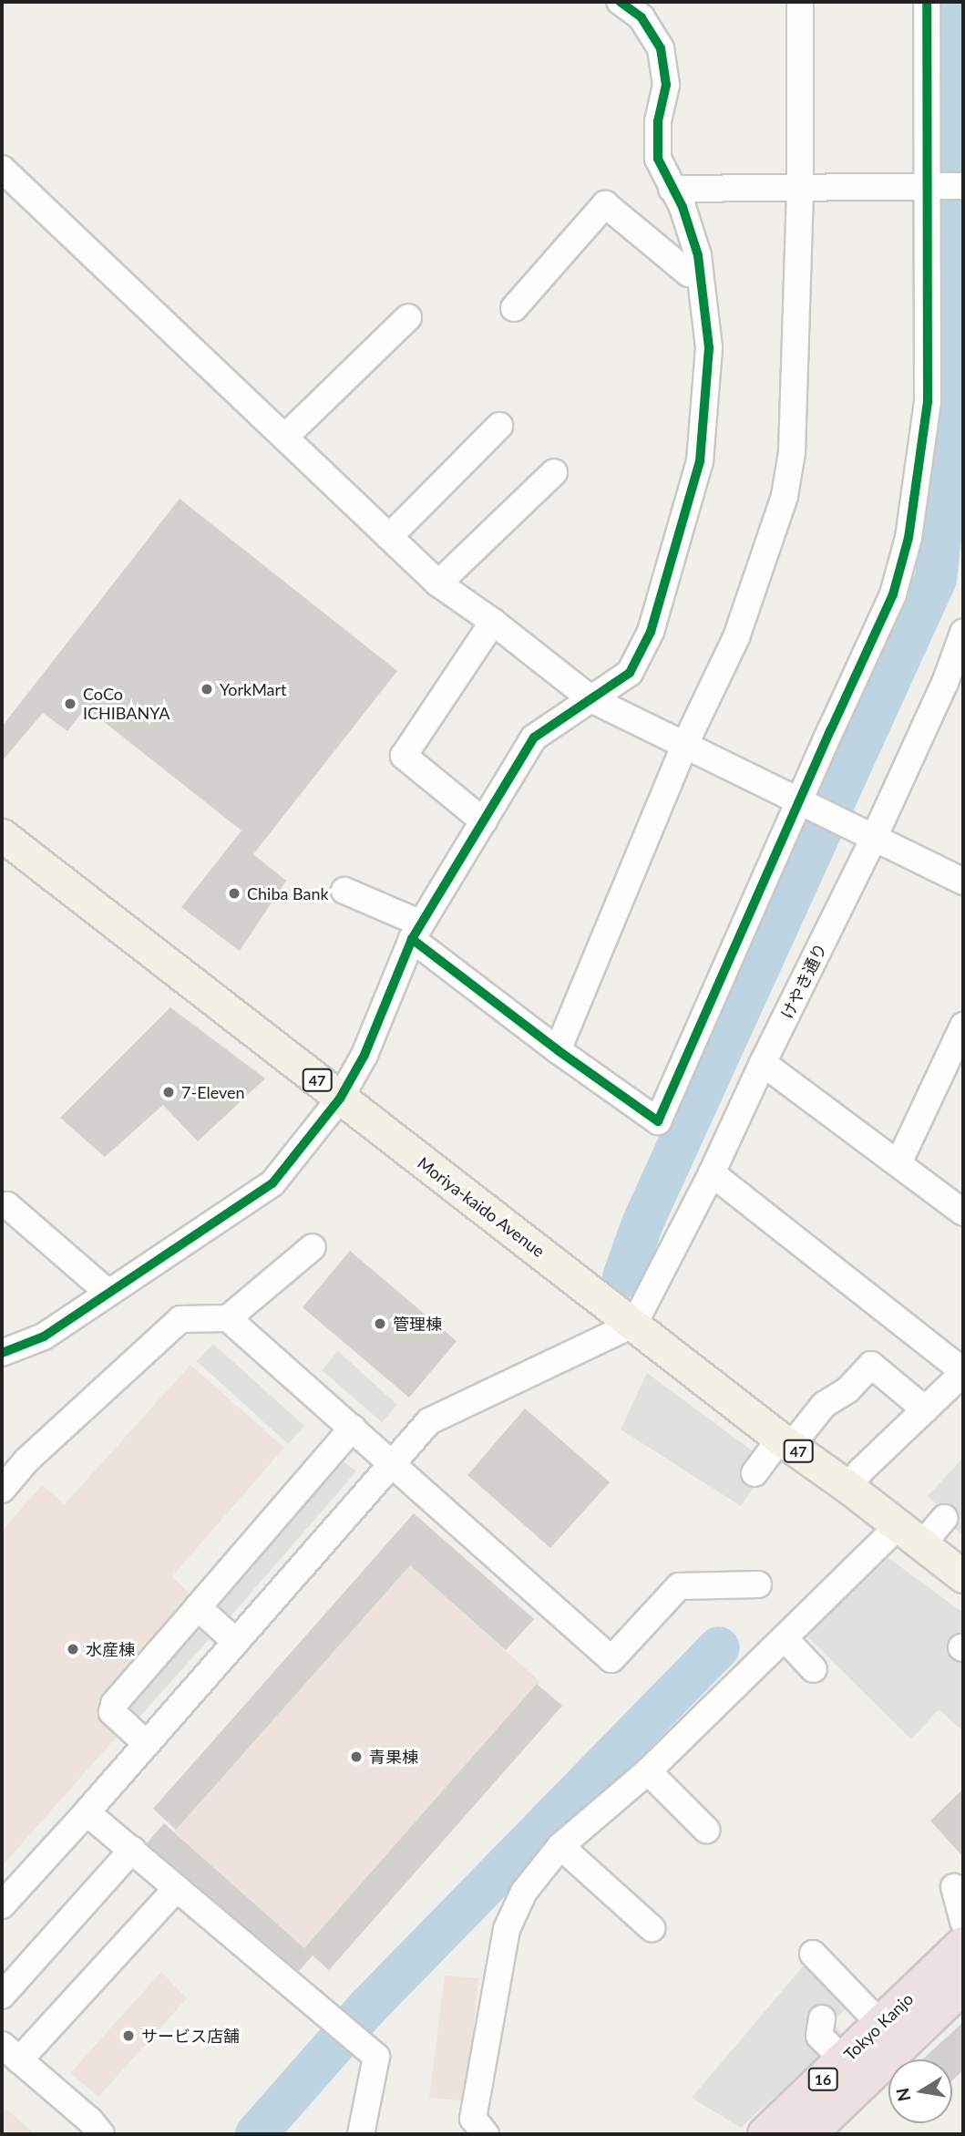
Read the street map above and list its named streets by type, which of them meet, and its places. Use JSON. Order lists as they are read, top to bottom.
{
  "streets": {
    "highway": ["Tokyo Kanjo", "16"],
    "main road": ["47", "Moriya-kaido Avenue"],
    "street": ["けやき通り"]
  },
  "crossings": [
    ["けやき通り", "Moriya-kaido Avenue"]
  ],
  "places": [
    "YorkMart",
    "CoCo ICHIBANYA",
    "Chiba Bank",
    "7-Eleven",
    "管理棟",
    "水産棟",
    "青果棟",
    "サービス店舗"
  ],
  "north": "left"
}
